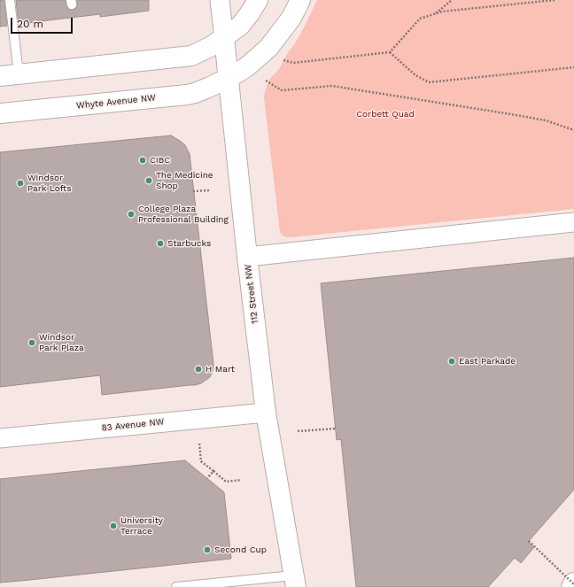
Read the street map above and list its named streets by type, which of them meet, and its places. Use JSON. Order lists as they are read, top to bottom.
{
  "streets": {
    "main road": ["Whyte Avenue NW", "112 Street NW"],
    "street": ["83 Avenue NW"]
  },
  "crossings": [
    ["Whyte Avenue NW", "112 Street NW"],
    ["112 Street NW", "83 Avenue NW"]
  ],
  "parks": ["Corbett Quad"],
  "places": [
    "CIBC",
    "The Medicine Shop",
    "Windsor Park Lofts",
    "College Plaza Professional Building",
    "Starbucks",
    "Windsor Park Plaza",
    "East Parkade",
    "H Mart",
    "University Terrace",
    "Second Cup"
  ],
  "scale_bar": "20 m"
}
